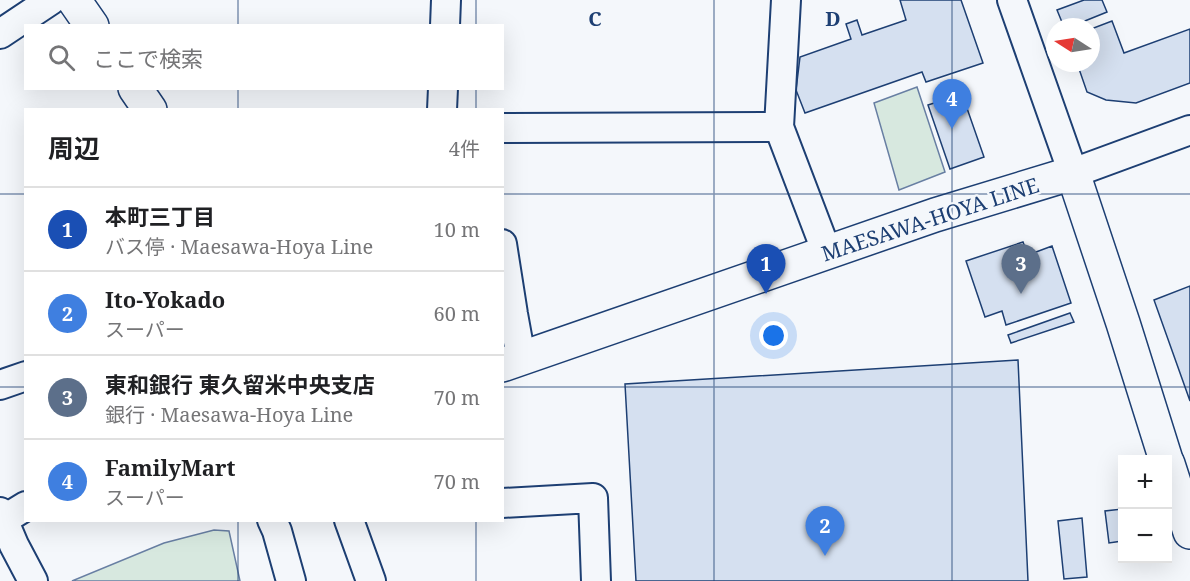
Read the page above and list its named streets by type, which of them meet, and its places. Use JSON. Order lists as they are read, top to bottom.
{
  "streets": {
    "main road": ["MAESAWA-HOYA LINE"]
  },
  "north": "left",
  "page": {
    "search": "ここで検索",
    "pins": [
      "4",
      "1",
      "3",
      "2"
    ],
    "heading": ["周辺", "4件"],
    "list": [
      {
        "mark": "1",
        "name": "本町三丁目",
        "note": "バス停 · Maesawa-Hoya Line",
        "value": "10 m"
      },
      {
        "mark": "2",
        "name": "Ito-Yokado",
        "note": "スーパー",
        "value": "60 m"
      },
      {
        "mark": "3",
        "name": "東和銀行 東久留米中央支店",
        "note": "銀行 · Maesawa-Hoya Line",
        "value": "70 m"
      },
      {
        "mark": "4",
        "name": "FamilyMart",
        "note": "スーパー",
        "value": "70 m"
      }
    ],
    "map_buttons": ["+", "−"]
  },
  "grid": {
    "columns": ["C", "D"]
  }
}
